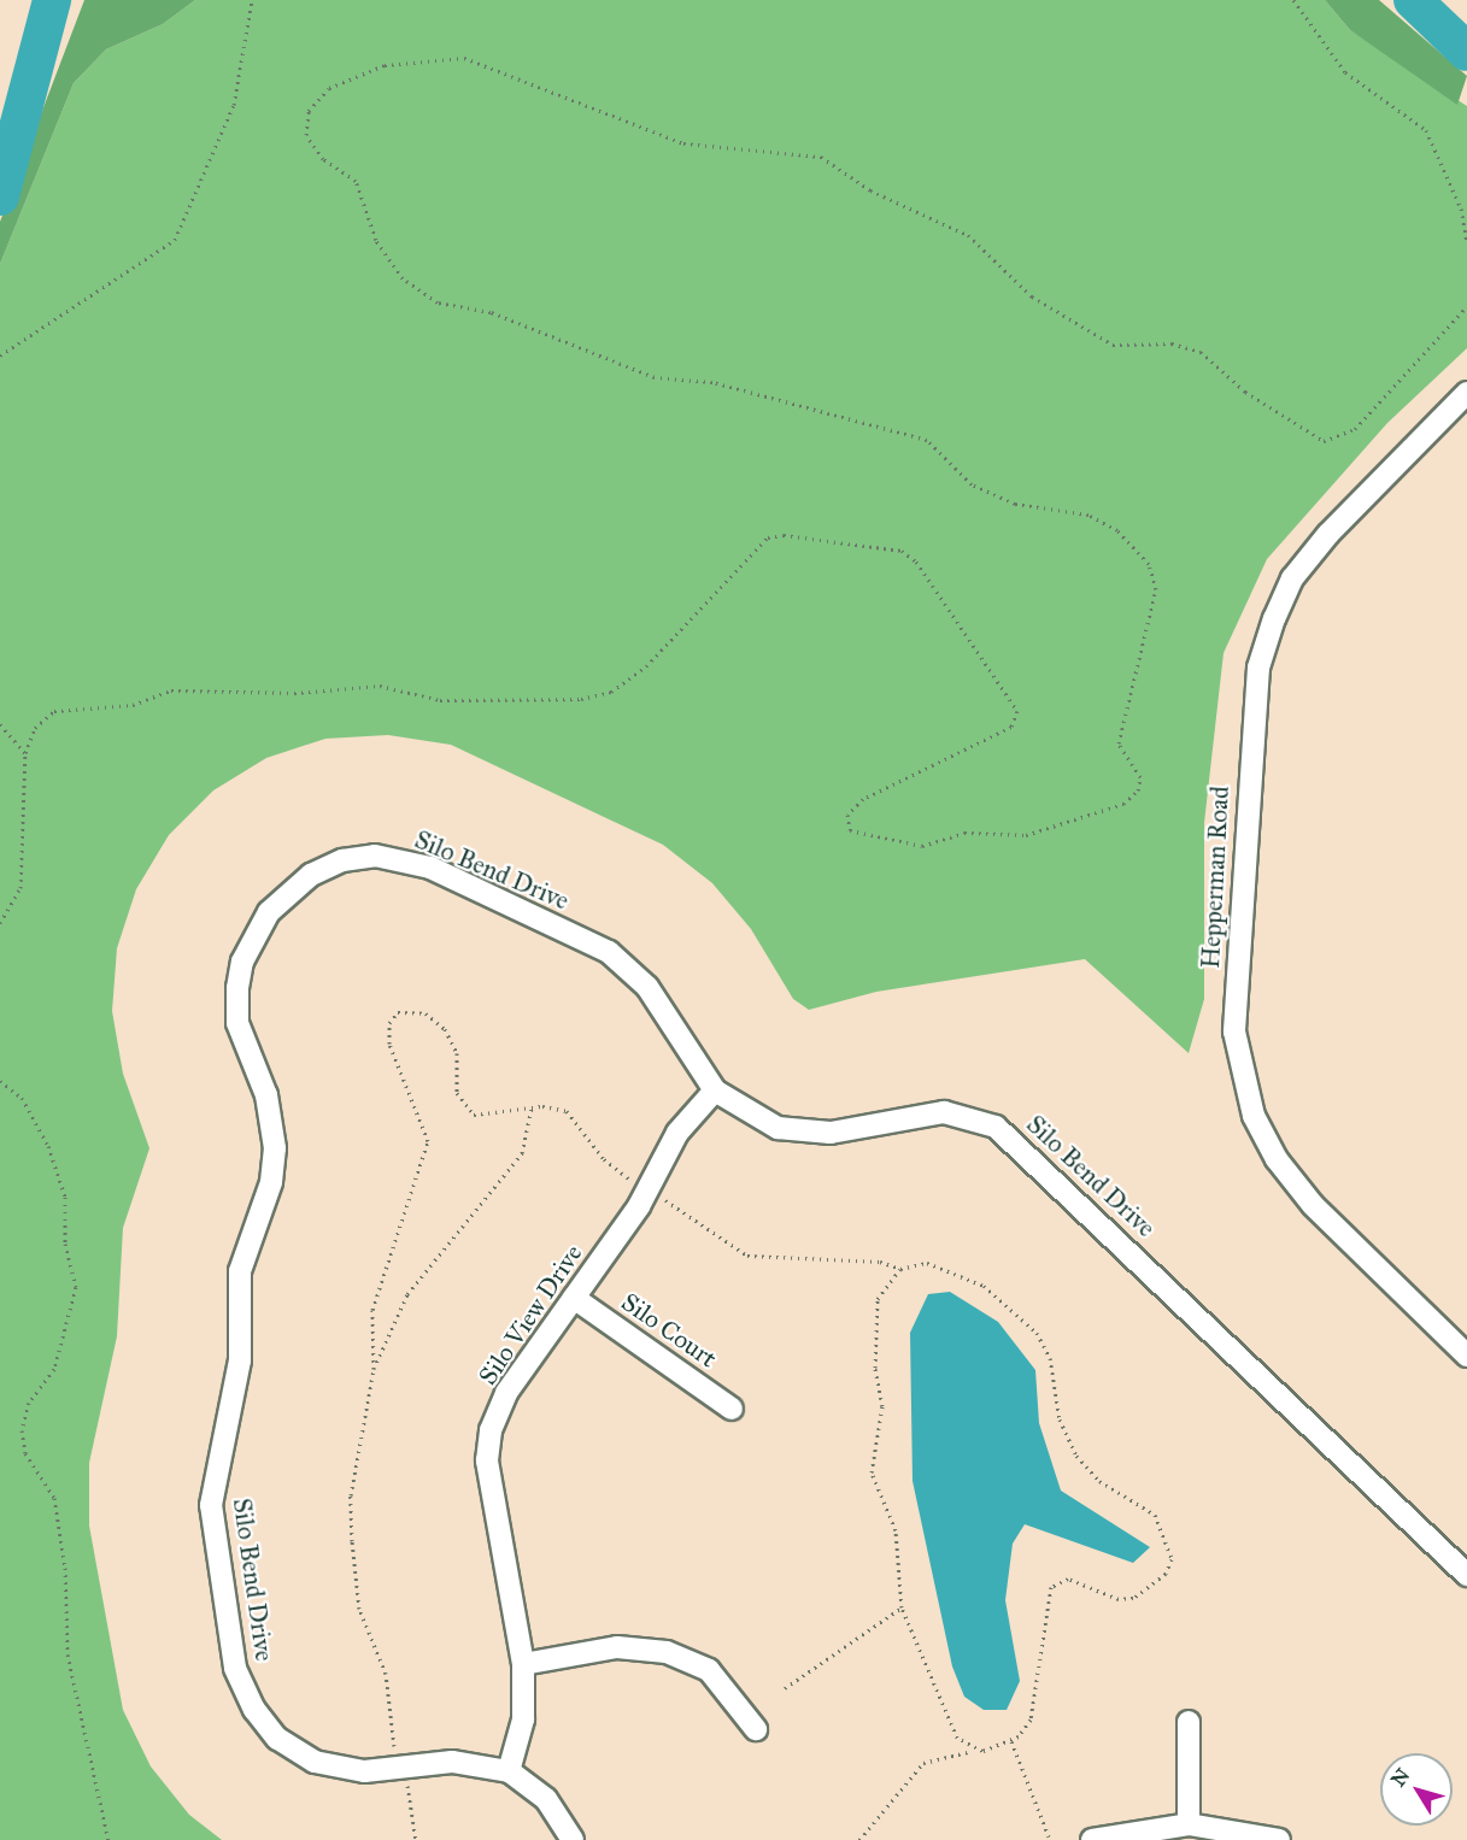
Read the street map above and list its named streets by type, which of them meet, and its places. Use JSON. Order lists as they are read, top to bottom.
{
  "streets": {
    "street": [
      "Silo Bend Drive",
      "Hepperman Road",
      "Silo View Drive",
      "Silo Court"
    ]
  },
  "crossings": [
    ["Silo Bend Drive", "Silo View Drive"],
    ["Silo View Drive", "Silo Court"]
  ],
  "north": "top left"
}
